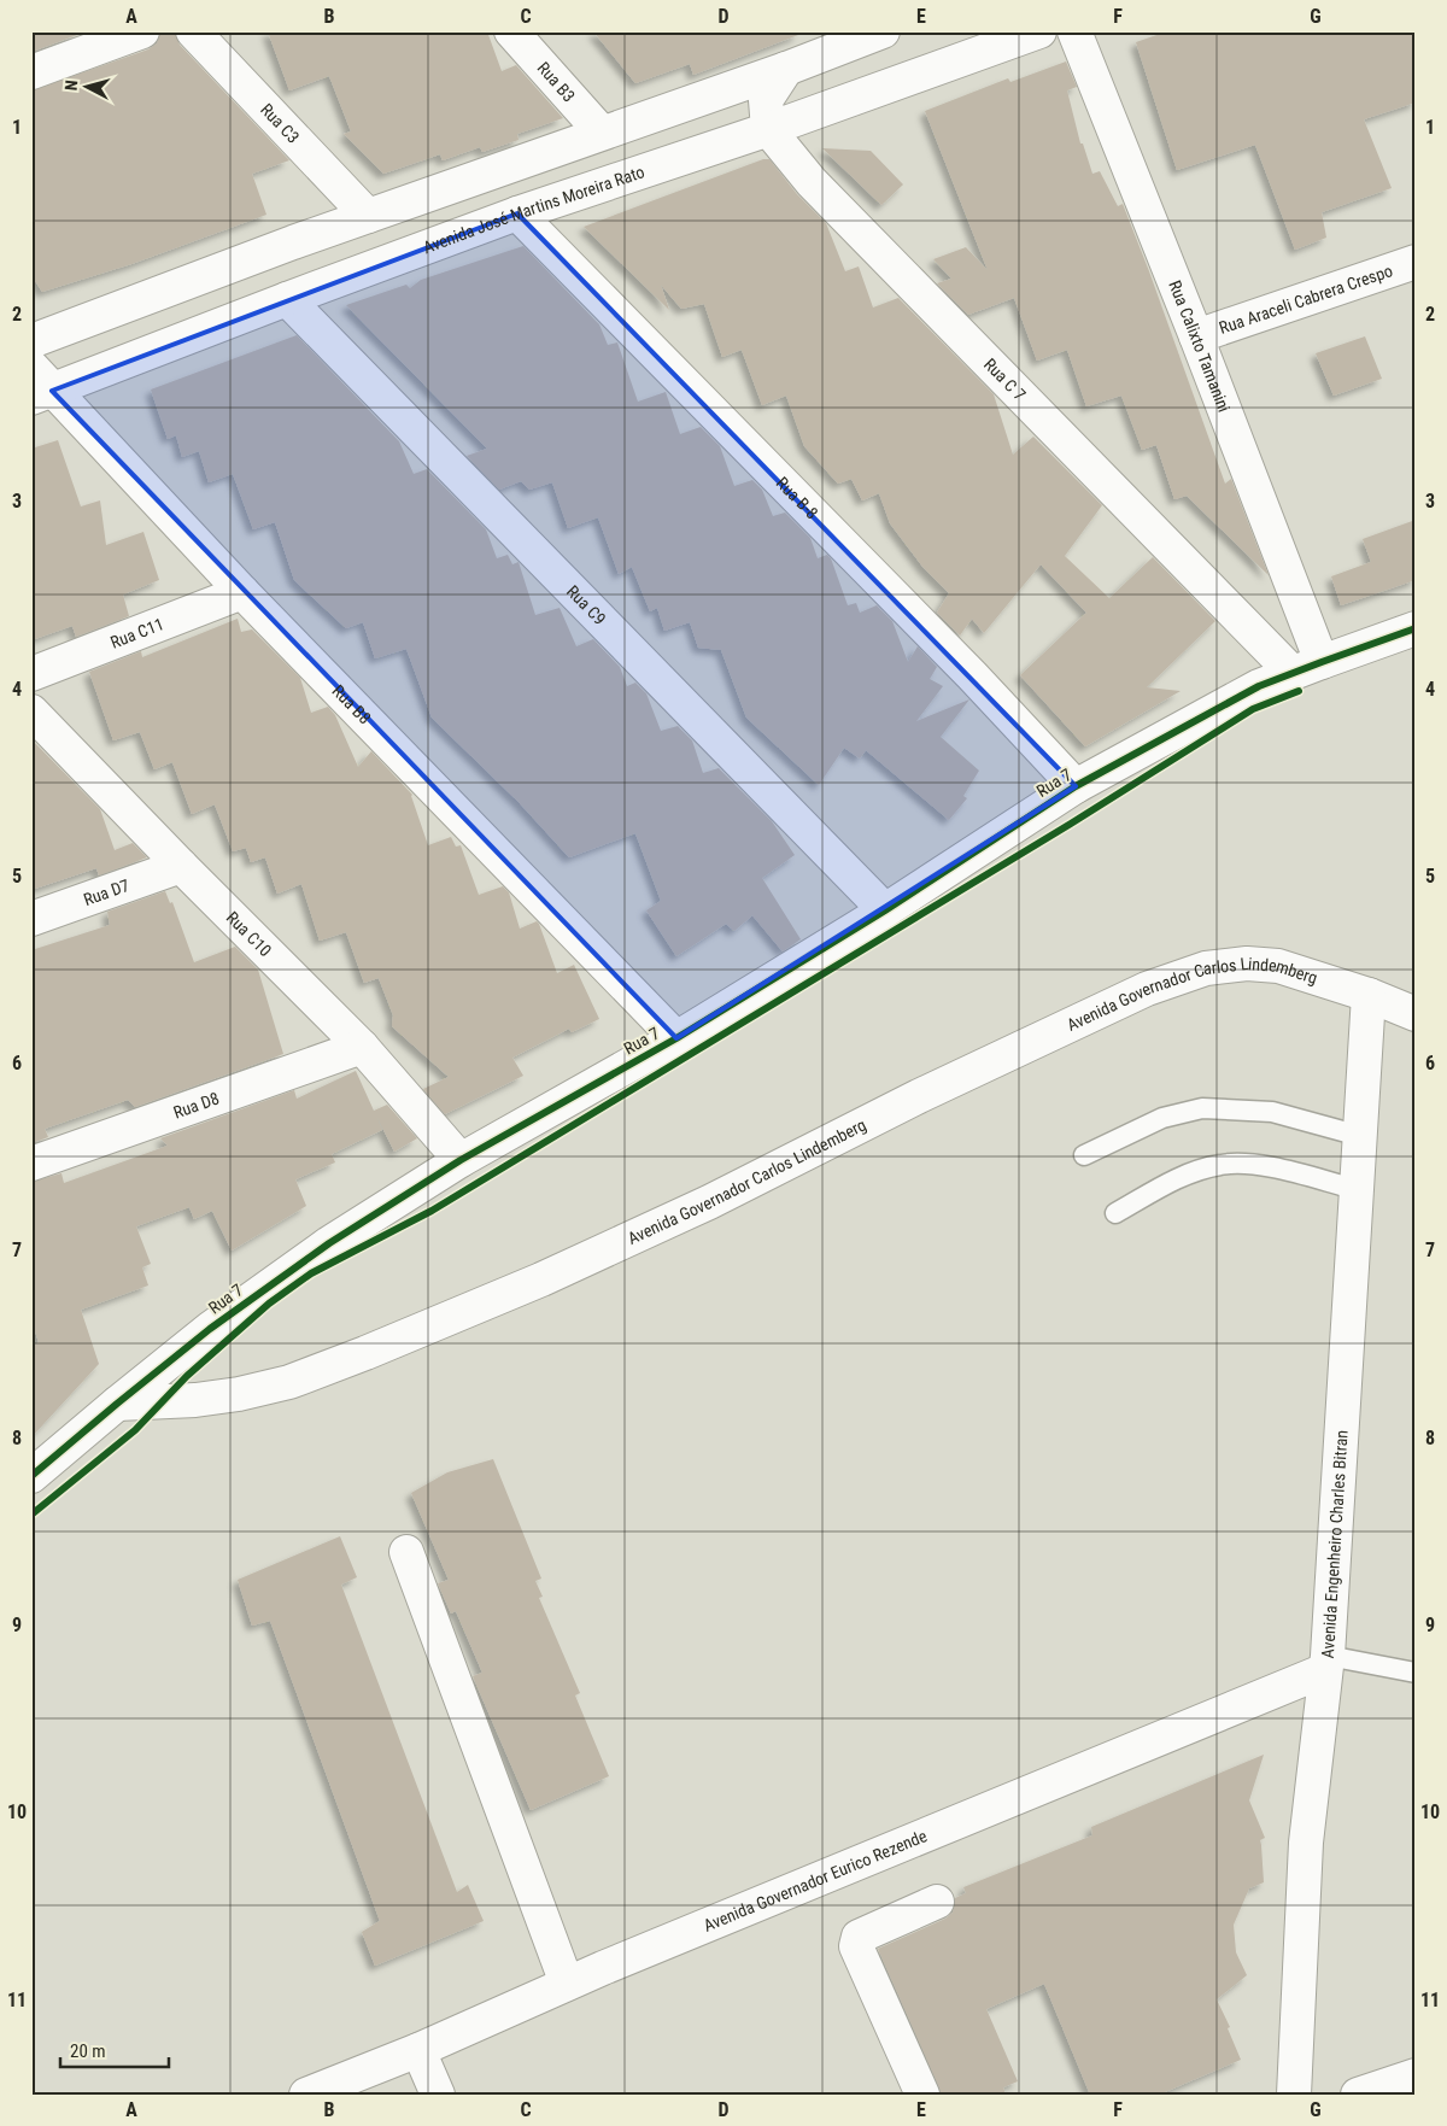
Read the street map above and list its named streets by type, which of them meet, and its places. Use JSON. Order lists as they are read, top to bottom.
{
  "streets": {
    "street": [
      "Rua B3",
      "Rua C3",
      "Avenida José Martins Moreira Rato",
      "Rua Araceli Cabrera Crespo",
      "Rua Calixto Tamanini",
      "Rua C 7",
      "Rua B-8",
      "Rua C9",
      "Rua C11",
      "Rua B8",
      "Rua 7",
      "Rua D7",
      "Rua C10",
      "Avenida Governador Carlos Lindemberg",
      "Rua D8",
      "Avenida Engenheiro Charles Bitran",
      "Avenida Governador Eurico Rezende"
    ]
  },
  "crossings": [
    ["Avenida José Martins Moreira Rato", "Rua C 7"],
    ["Avenida José Martins Moreira Rato", "Rua B-8"],
    ["Avenida José Martins Moreira Rato", "Rua C9"],
    ["Avenida José Martins Moreira Rato", "Rua B8"],
    ["Rua Araceli Cabrera Crespo", "Rua Calixto Tamanini"],
    ["Rua Calixto Tamanini", "Rua C 7"],
    ["Rua Calixto Tamanini", "Rua 7"],
    ["Rua C 7", "Rua 7"],
    ["Rua B-8", "Rua 7"],
    ["Rua C9", "Rua 7"],
    ["Rua C11", "Rua B8"],
    ["Rua B8", "Rua 7"],
    ["Rua 7", "Rua C10"],
    ["Rua 7", "Avenida Governador Carlos Lindemberg"],
    ["Rua D7", "Rua C10"],
    ["Rua C10", "Rua D8"],
    ["Avenida Governador Carlos Lindemberg", "Avenida Engenheiro Charles Bitran"],
    ["Avenida Engenheiro Charles Bitran", "Avenida Governador Eurico Rezende"]
  ],
  "scale_bar": "20 m",
  "north": "left",
  "grid": {
    "columns": [
      "A",
      "B",
      "C",
      "D",
      "E",
      "F",
      "G"
    ],
    "rows": [
      "1",
      "2",
      "3",
      "4",
      "5",
      "6",
      "7",
      "8",
      "9",
      "10",
      "11"
    ]
  }
}
